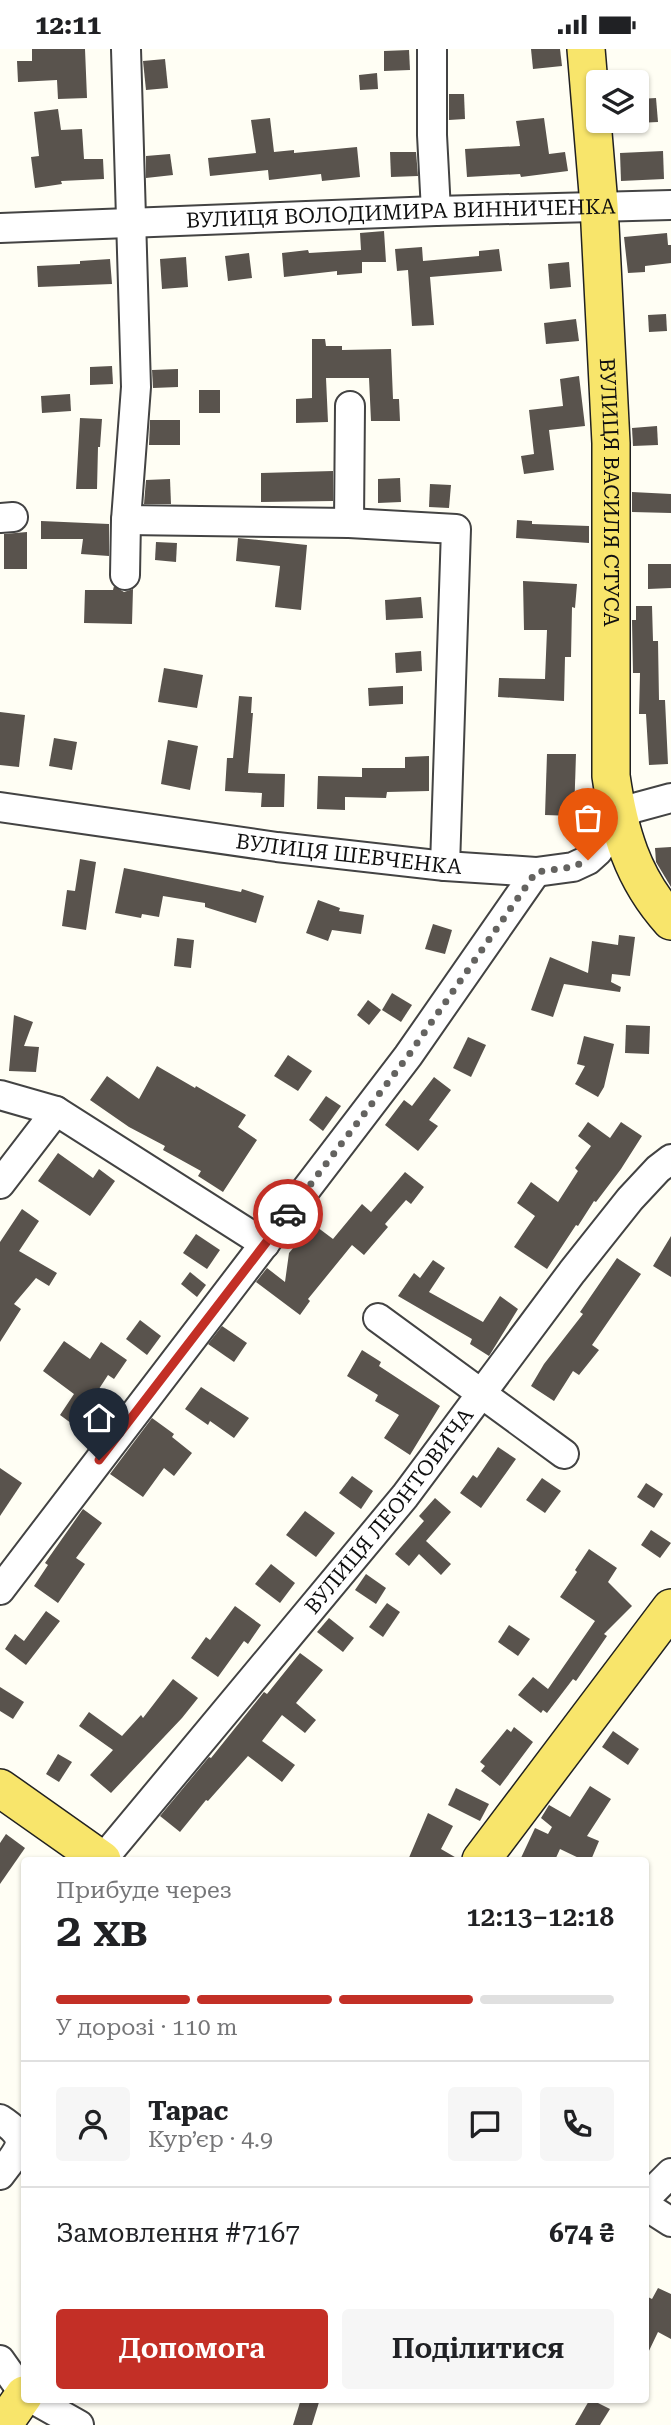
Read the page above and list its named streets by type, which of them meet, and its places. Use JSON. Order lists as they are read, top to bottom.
{
  "streets": {
    "main road": ["ВУЛИЦЯ ВАСИЛЯ СТУСА"],
    "street": ["ВУЛИЦЯ ВОЛОДИМИРА ВИННИЧЕНКА", "ВУЛИЦЯ ШЕВЧЕНКА", "ВУЛИЦЯ ЛЕОНТОВИЧА"]
  },
  "crossings": [
    ["ВУЛИЦЯ ВОЛОДИМИРА ВИННИЧЕНКА", "ВУЛИЦЯ ВАСИЛЯ СТУСА"],
    ["ВУЛИЦЯ ВАСИЛЯ СТУСА", "ВУЛИЦЯ ШЕВЧЕНКА"]
  ],
  "page": {
    "status": "12:11",
    "heading": ["2 хв", "Прибуде через", "12:13–12:18"],
    "panel": [
      "Тарас",
      "Кур’єр · 4.9",
      "Замовлення #7167",
      "674 ₴"
    ],
    "bar": "У дорозі · 110 m",
    "buttons": ["Допомога", "Поділитися"]
  }
}
